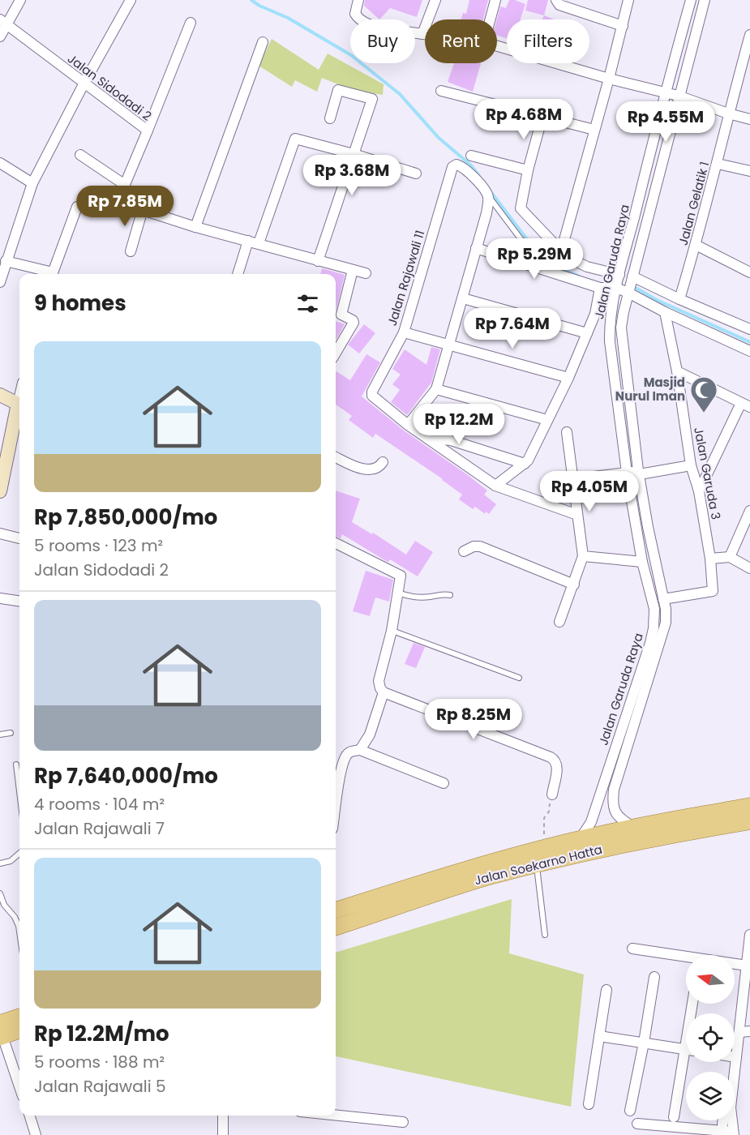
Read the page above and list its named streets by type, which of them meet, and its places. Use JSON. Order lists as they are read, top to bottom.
{
  "streets": {
    "main road": ["Jalan Soekarno Hatta"],
    "street": [
      "Jalan Sidodadi 2",
      "Jalan Gelatik 1",
      "Jalan Garuda Raya",
      "Jalan Rajawali 11",
      "Jalan Garuda 3"
    ]
  },
  "crossings": [
    ["Jalan Garuda Raya", "Jalan Garuda 3"],
    ["Jalan Garuda Raya", "Jalan Soekarno Hatta"]
  ],
  "places": {
    "mosque": ["Masjid Nurul Iman"]
  },
  "north": "left",
  "page": {
    "chip": ["Buy", "Rent", "Filters"],
    "price": [
      "Rp 4.68M",
      "Rp 4.55M",
      "Rp 3.68M",
      "Rp 7.85M",
      "Rp 5.29M",
      "Rp 7.64M",
      "Rp 12.2M",
      "Rp 4.05M",
      "Rp 8.25M"
    ],
    "heading": "9 homes",
    "list": [
      {
        "name": "Rp 7,850,000/mo",
        "note": "5 rooms · 123 m² · Jalan Sidodadi 2"
      },
      {
        "name": "Rp 7,640,000/mo",
        "note": "4 rooms · 104 m² · Jalan Rajawali 7"
      },
      {
        "name": "Rp 12.2M/mo",
        "note": "5 rooms · 188 m² · Jalan Rajawali 5"
      }
    ]
  }
}
